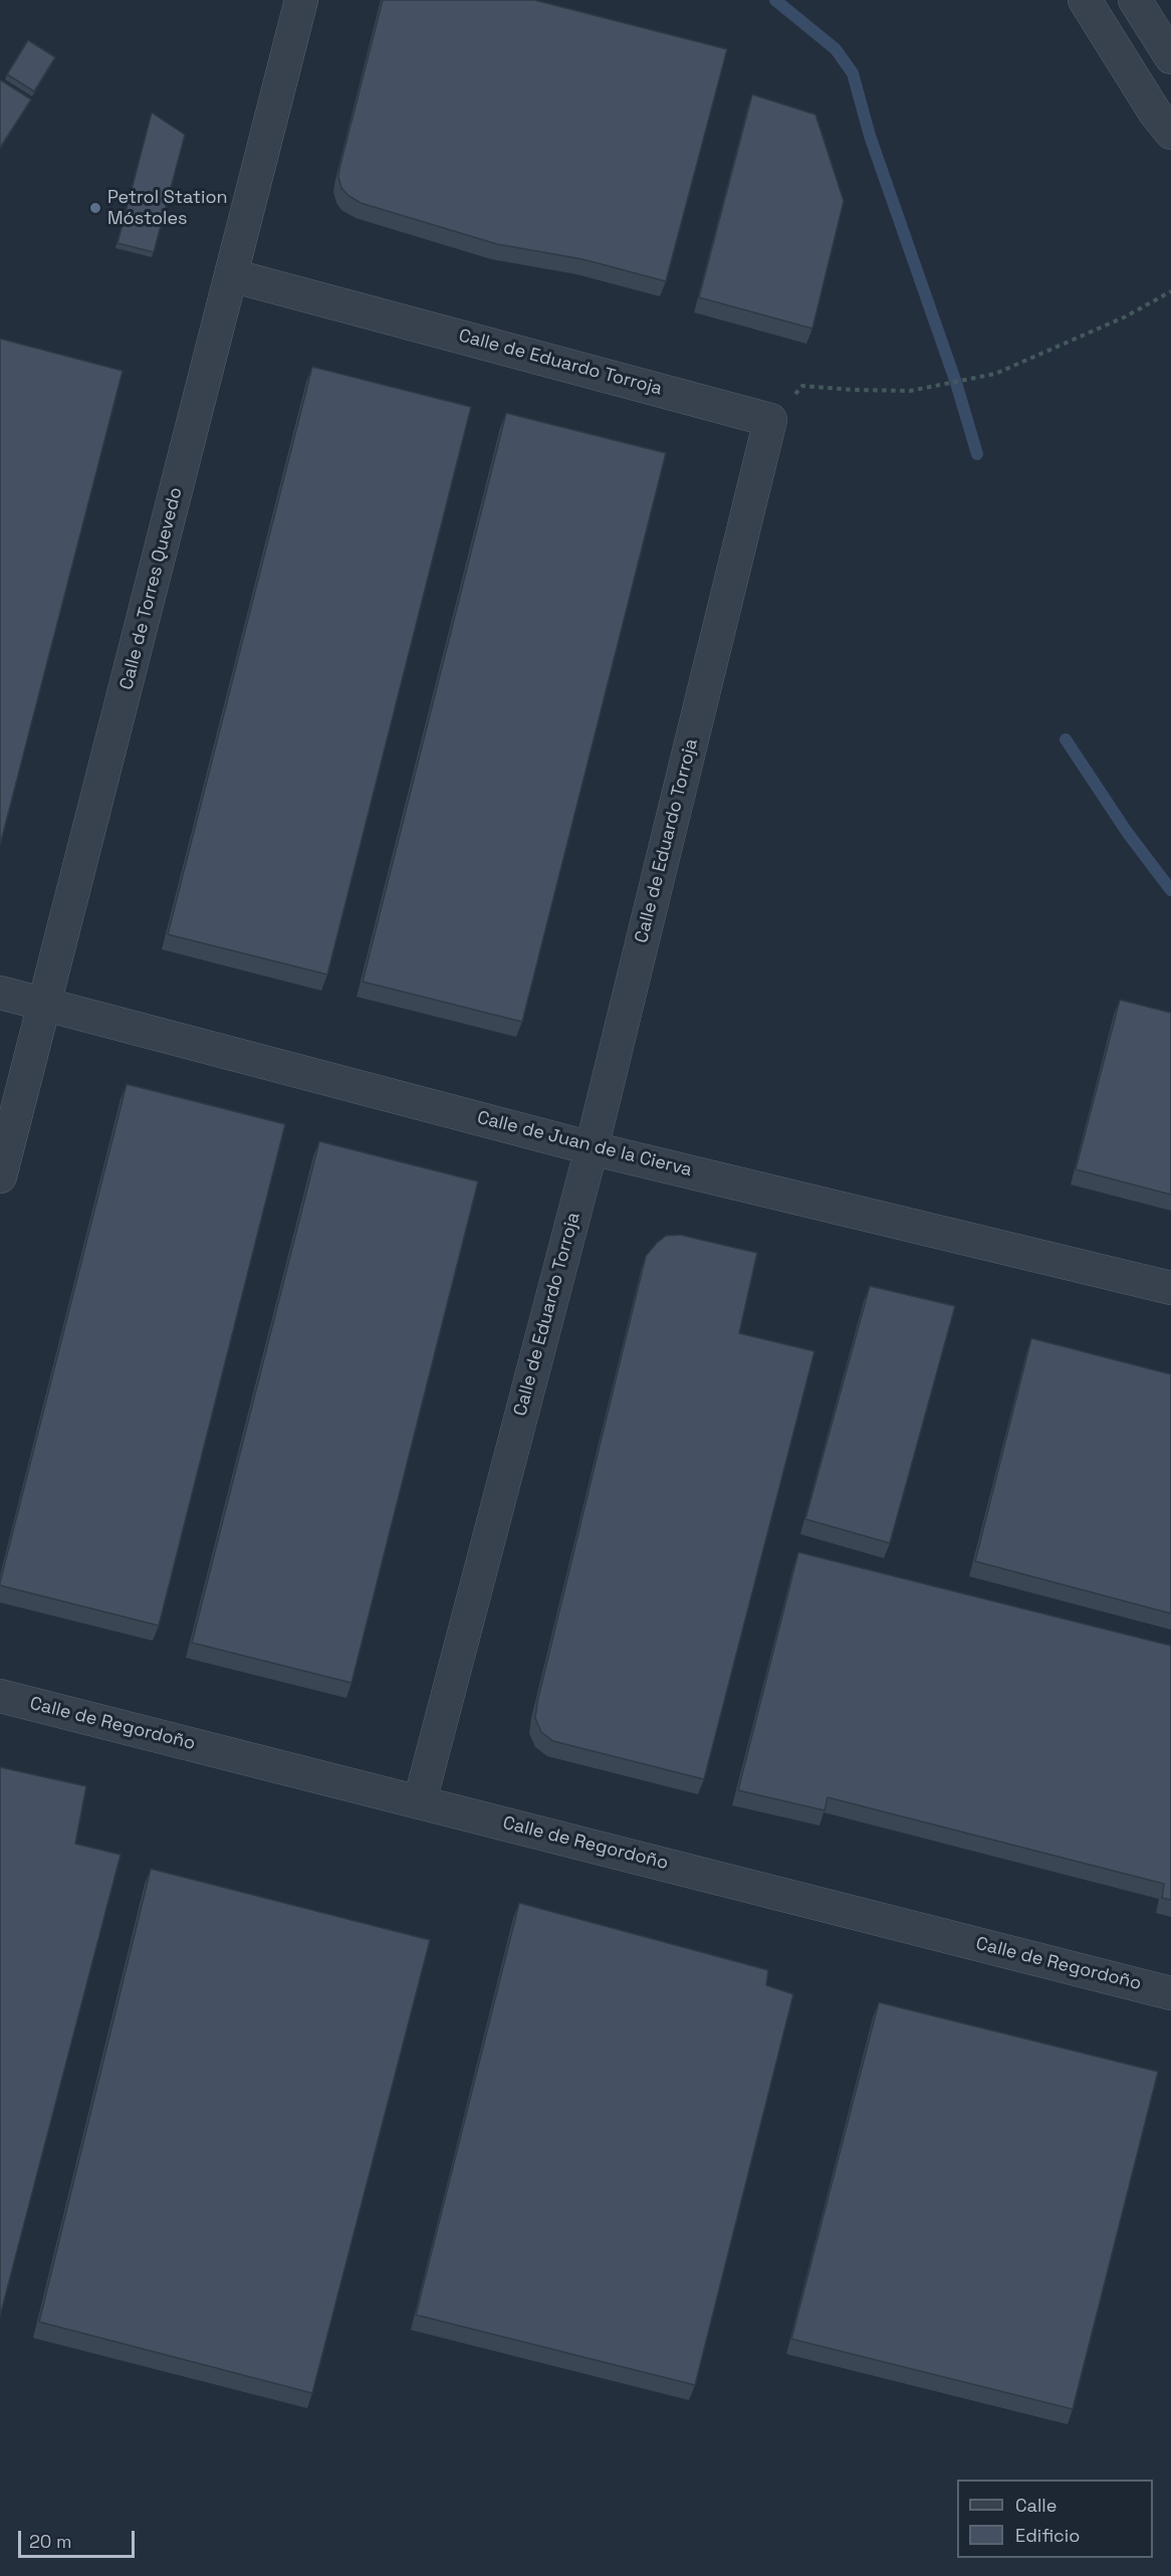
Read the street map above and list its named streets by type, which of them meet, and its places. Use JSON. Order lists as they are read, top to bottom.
{
  "streets": {
    "street": [
      "Calle de Eduardo Torroja",
      "Calle de Torres Quevedo",
      "Calle de Juan de la Cierva",
      "Calle de Regordoño"
    ]
  },
  "crossings": [
    ["Calle de Eduardo Torroja", "Calle de Torres Quevedo"],
    ["Calle de Eduardo Torroja", "Calle de Juan de la Cierva"],
    ["Calle de Eduardo Torroja", "Calle de Regordoño"],
    ["Calle de Torres Quevedo", "Calle de Juan de la Cierva"]
  ],
  "places": ["Petrol Station Móstoles"],
  "legend": ["Calle", "Edificio"],
  "scale_bar": "20 m"
}
